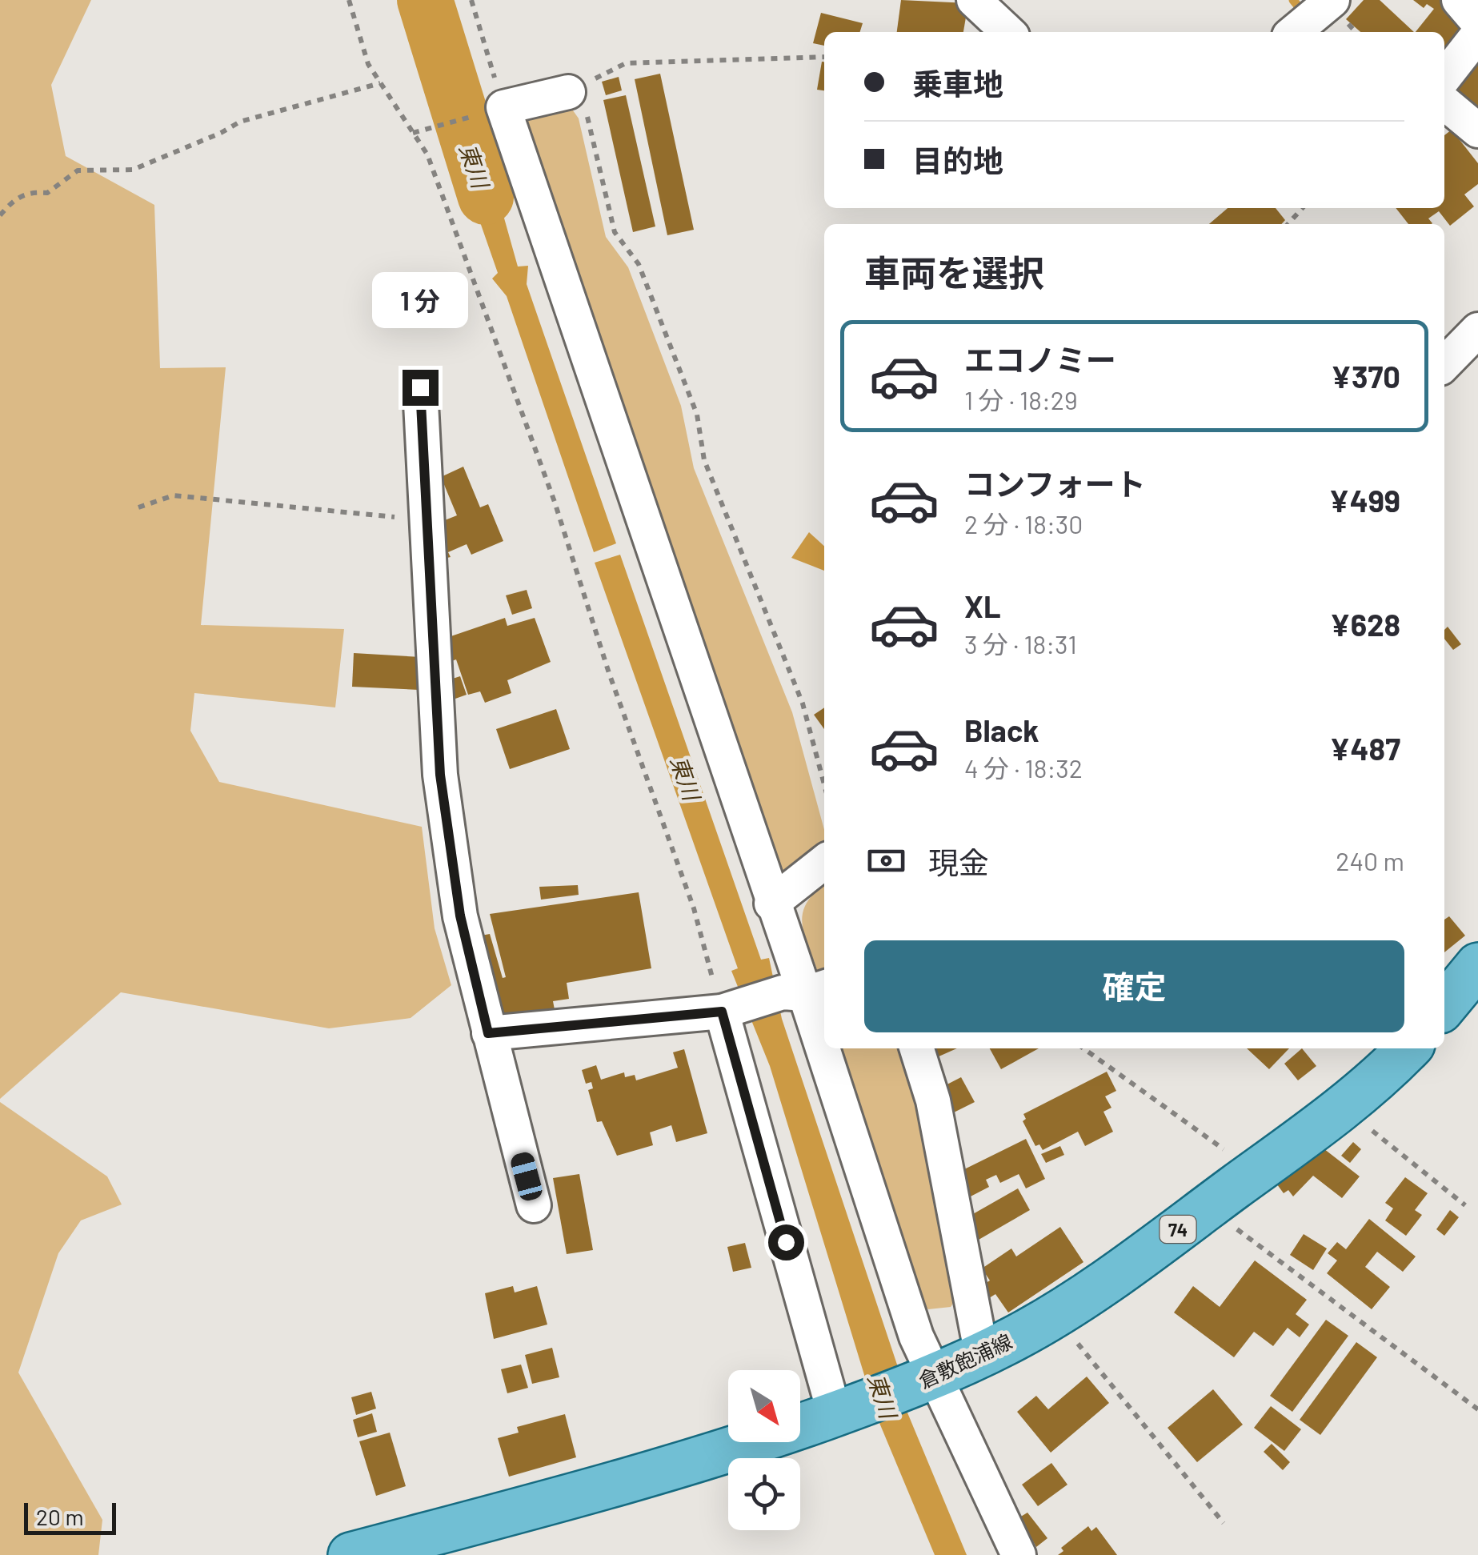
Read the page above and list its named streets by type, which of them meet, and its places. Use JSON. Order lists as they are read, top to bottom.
{
  "streets": {
    "main road": ["74", "倉敷飽浦線"]
  },
  "water": ["東川"],
  "scale_bar": "20 m",
  "north": "bottom right",
  "page": {
    "banner": ["乗車地", "目的地"],
    "heading": "車両を選択",
    "bubble": "1 分",
    "list": [
      {
        "name": "エコノミー",
        "note": "1 分 · 18:29",
        "value": "¥370"
      },
      {
        "name": "コンフォート",
        "note": "2 分 · 18:30",
        "value": "¥499"
      },
      {
        "name": "XL",
        "note": "3 分 · 18:31",
        "value": "¥628"
      },
      {
        "name": "Black",
        "note": "4 分 · 18:32",
        "value": "¥487"
      }
    ],
    "pay": ["現金", "240 m"],
    "buttons": "確定",
    "scale": "20 m"
  }
}
